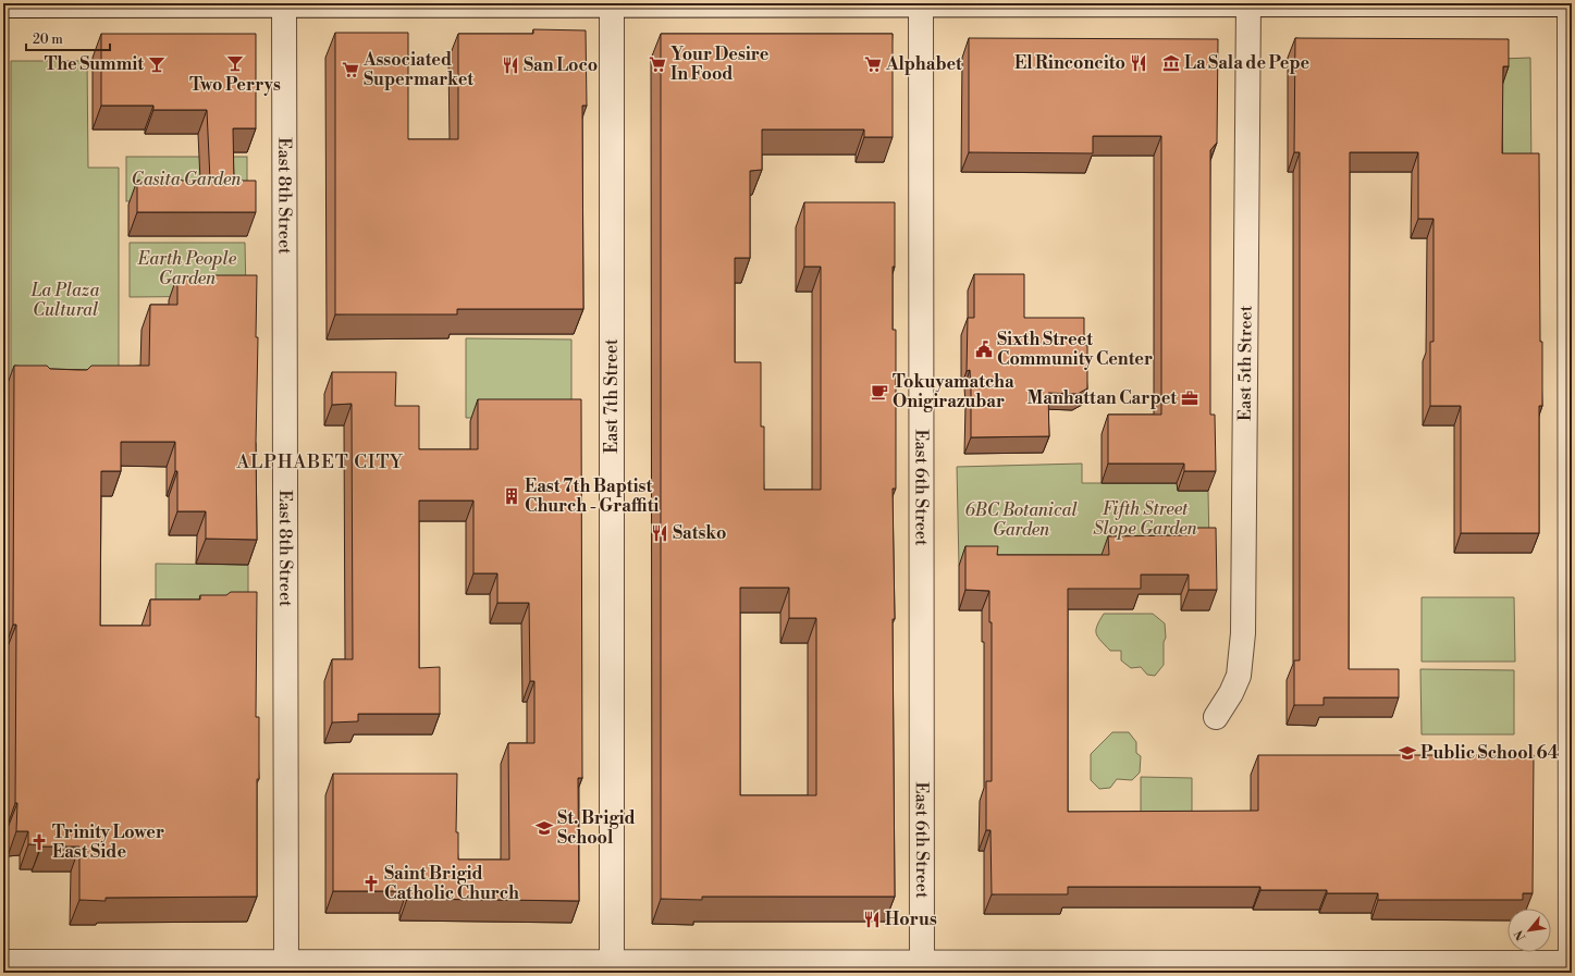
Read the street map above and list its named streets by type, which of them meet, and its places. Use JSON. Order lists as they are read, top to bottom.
{
  "streets": {
    "street": [
      "East 8th Street",
      "East 5th Street",
      "East 7th Street",
      "East 6th Street"
    ]
  },
  "districts": ["ALPHABET CITY"],
  "parks": [
    "Casita Garden",
    "Earth People Garden",
    "La Plaza Cultural",
    "Fifth Street Slope Garden",
    "6BC Botanical Garden"
  ],
  "places": {
    "bar": ["Two Perrys", "The Summit"],
    "restaurant": [
      "El Rinconcito",
      "San Loco",
      "Satsko",
      "Horus"
    ],
    "museum": ["La Sala de Pepe"],
    "supermarket": ["Your Desire In Food", "Alphabet", "Associated Supermarket"],
    "public building": ["Sixth Street Community Center"],
    "cafe": ["Tokuyamatcha Onigirazubar"],
    "office": ["Manhattan Carpet"],
    "building": ["East 7th Baptist Church - Graffiti"],
    "school or university": ["Public School 64", "St. Brigid School"],
    "church": ["Trinity Lower East Side", "Saint Brigid Catholic Church"]
  },
  "scale_bar": "20 m",
  "north": "bottom left"
}
